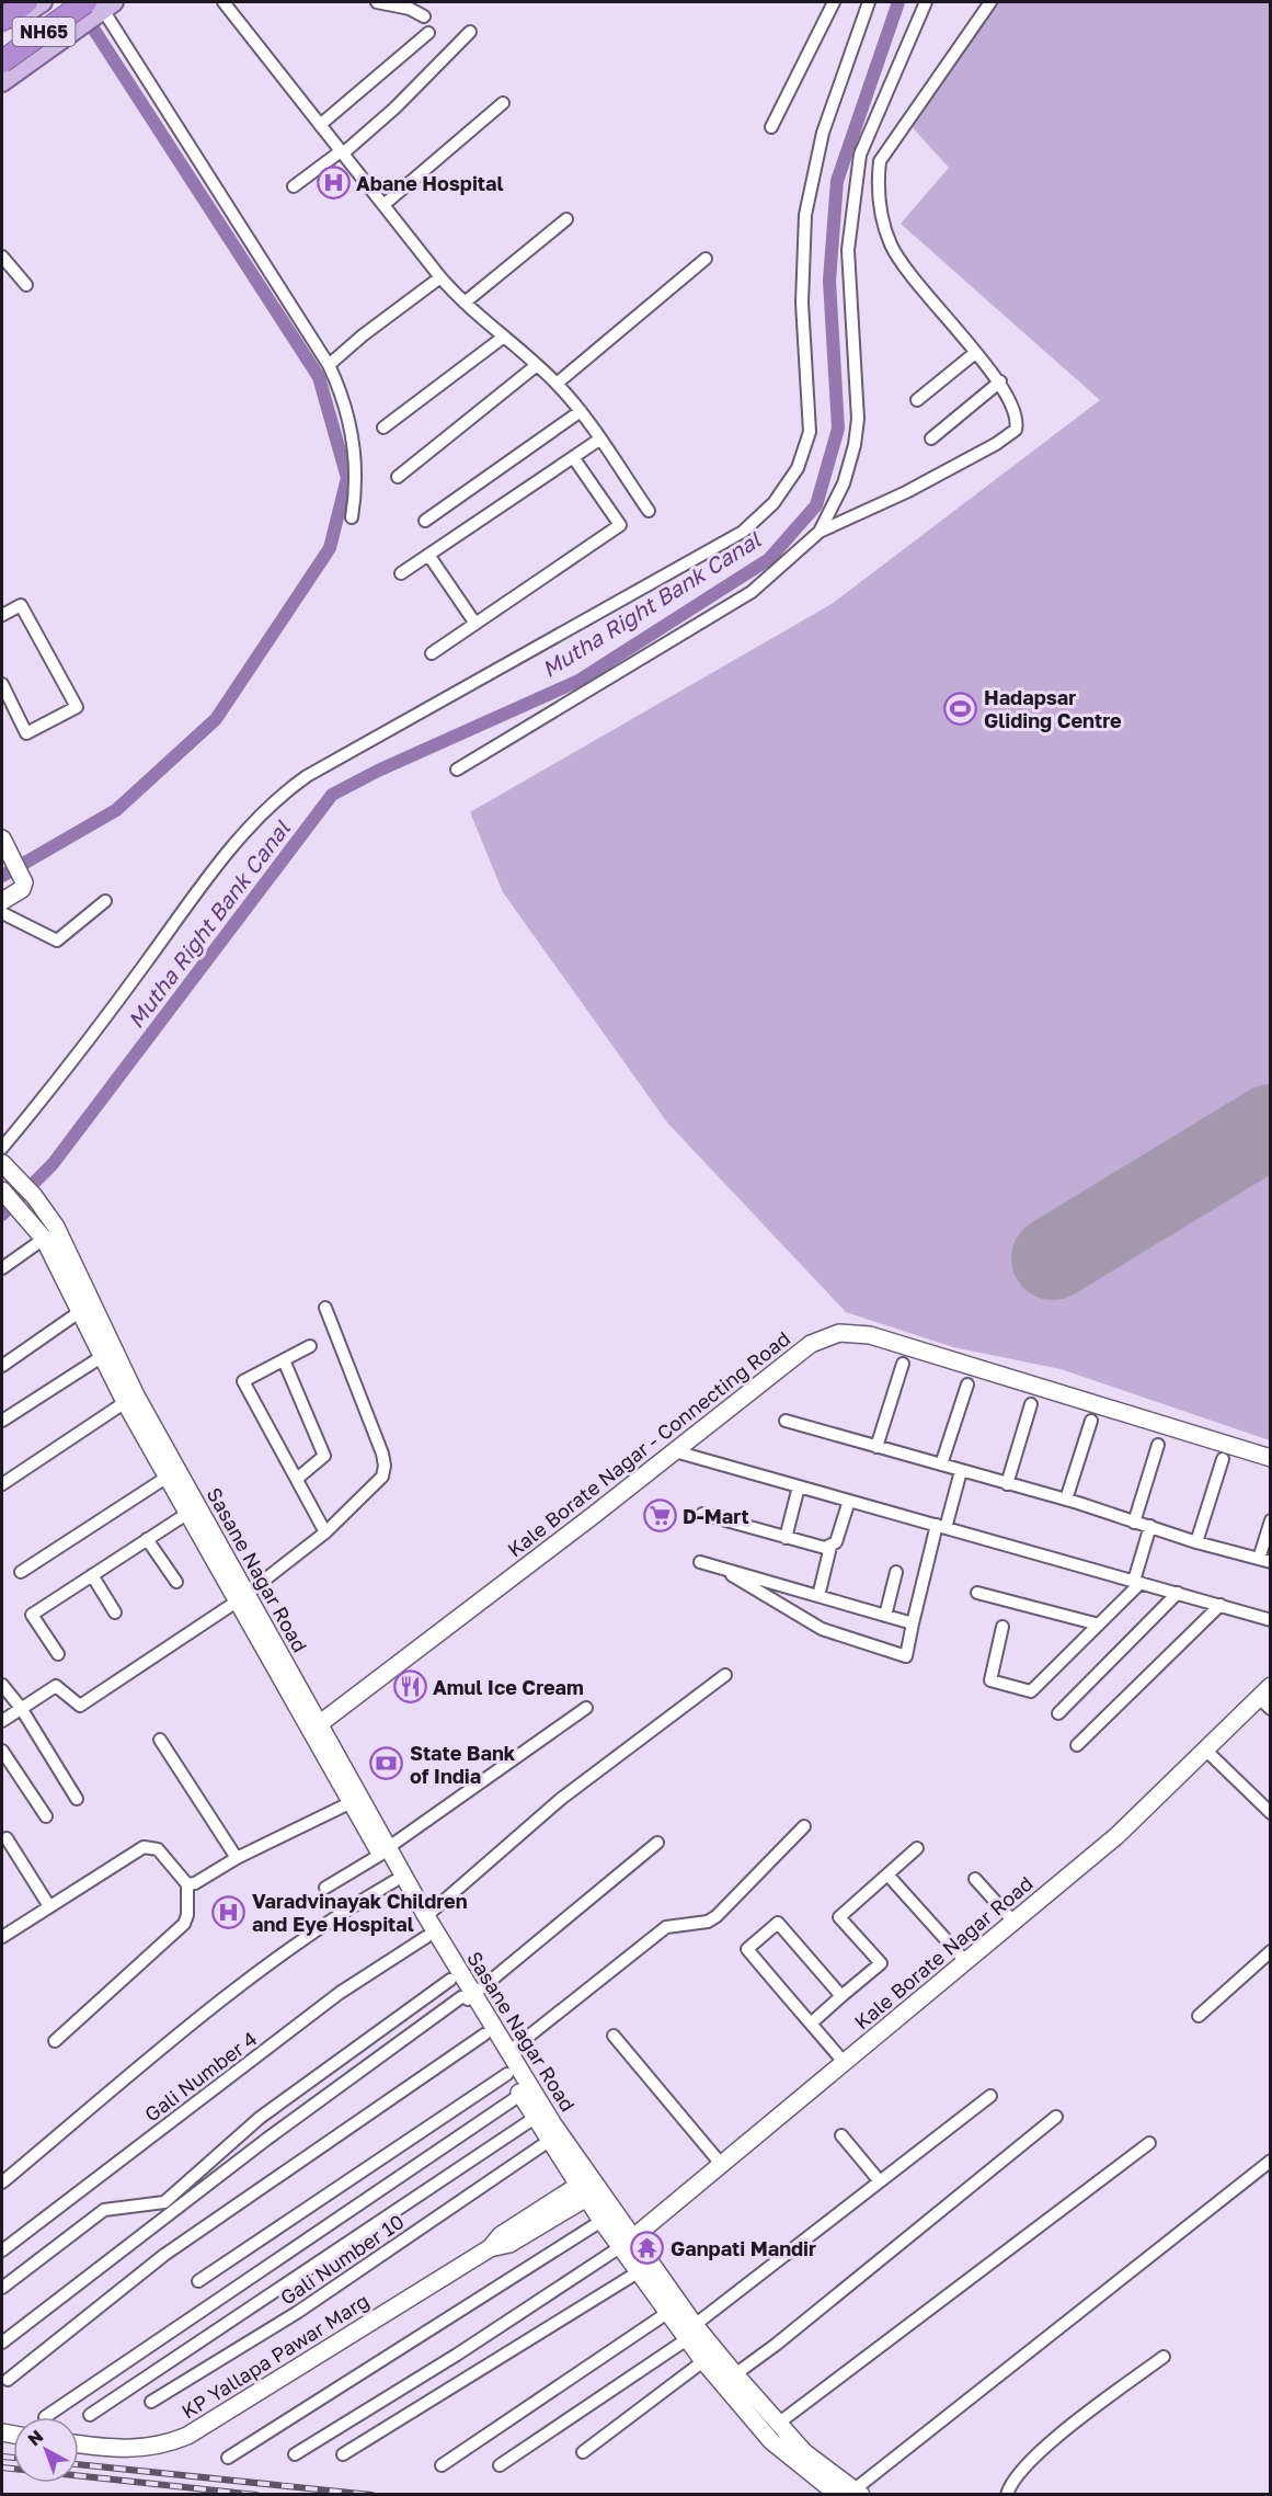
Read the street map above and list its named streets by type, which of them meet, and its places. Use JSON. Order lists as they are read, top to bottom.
{
  "streets": {
    "highway": ["NH65"],
    "street": [
      "Kale Borate Nagar - Connecting Road",
      "Sasane Nagar Road",
      "Kale Borate Nagar Road",
      "Gali Number 4",
      "Gali Number 10",
      "KP Yallapa Pawar Marg"
    ]
  },
  "crossings": [
    ["Kale Borate Nagar - Connecting Road", "Sasane Nagar Road"],
    ["Sasane Nagar Road", "Kale Borate Nagar Road"],
    ["Sasane Nagar Road", "Gali Number 4"],
    ["Sasane Nagar Road", "Gali Number 10"],
    ["Sasane Nagar Road", "KP Yallapa Pawar Marg"]
  ],
  "water": ["Mutha Right Bank Canal"],
  "places": {
    "hospital": ["Abane Hospital", "Varadvinayak Children and Eye Hospital"],
    "sports": ["Hadapsar Gliding Centre"],
    "supermarket": ["D-Mart"],
    "restaurant": ["Amul Ice Cream"],
    "bank": ["State Bank of India"],
    "temple": ["Ganpati Mandir"]
  },
  "north": "top left"
}
